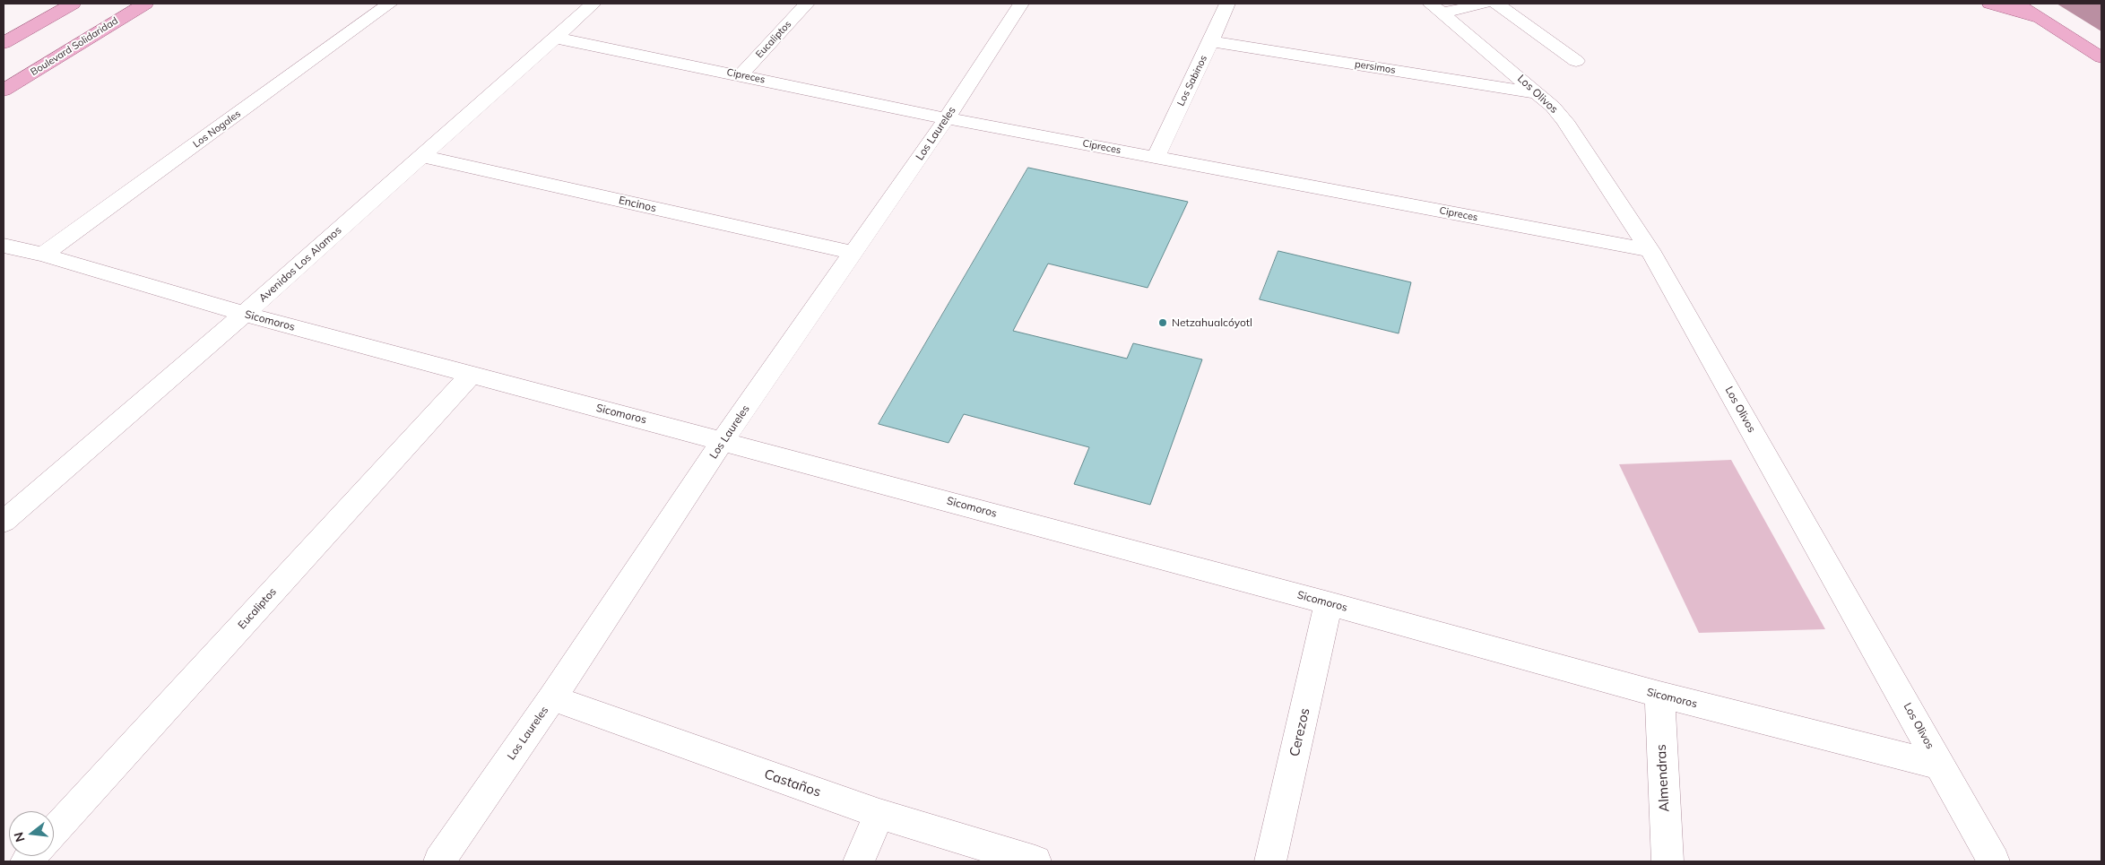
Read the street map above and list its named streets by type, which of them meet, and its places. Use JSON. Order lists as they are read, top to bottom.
{
  "streets": {
    "main road": ["Boulevard Solidaridad"],
    "street": [
      "Eucaliptos",
      "persimos",
      "Cipreces",
      "Los Sabinos",
      "Los Olivos",
      "Los Nogales",
      "Los Laureles",
      "Encinos",
      "Avenidos Los Alamos",
      "Sicomoros",
      "Cerezos",
      "Almendras",
      "Castaños"
    ]
  },
  "crossings": [
    ["Eucaliptos", "Cipreces"],
    ["Eucaliptos", "Sicomoros"],
    ["persimos", "Los Sabinos"],
    ["persimos", "Los Olivos"],
    ["Cipreces", "Los Sabinos"],
    ["Cipreces", "Los Olivos"],
    ["Cipreces", "Los Laureles"],
    ["Cipreces", "Avenidos Los Alamos"],
    ["Los Olivos", "Sicomoros"],
    ["Los Nogales", "Sicomoros"],
    ["Los Laureles", "Encinos"],
    ["Los Laureles", "Sicomoros"],
    ["Los Laureles", "Castaños"],
    ["Encinos", "Avenidos Los Alamos"],
    ["Avenidos Los Alamos", "Sicomoros"],
    ["Sicomoros", "Cerezos"],
    ["Sicomoros", "Almendras"]
  ],
  "places": ["Netzahualcóyotl"],
  "north": "left"
}
